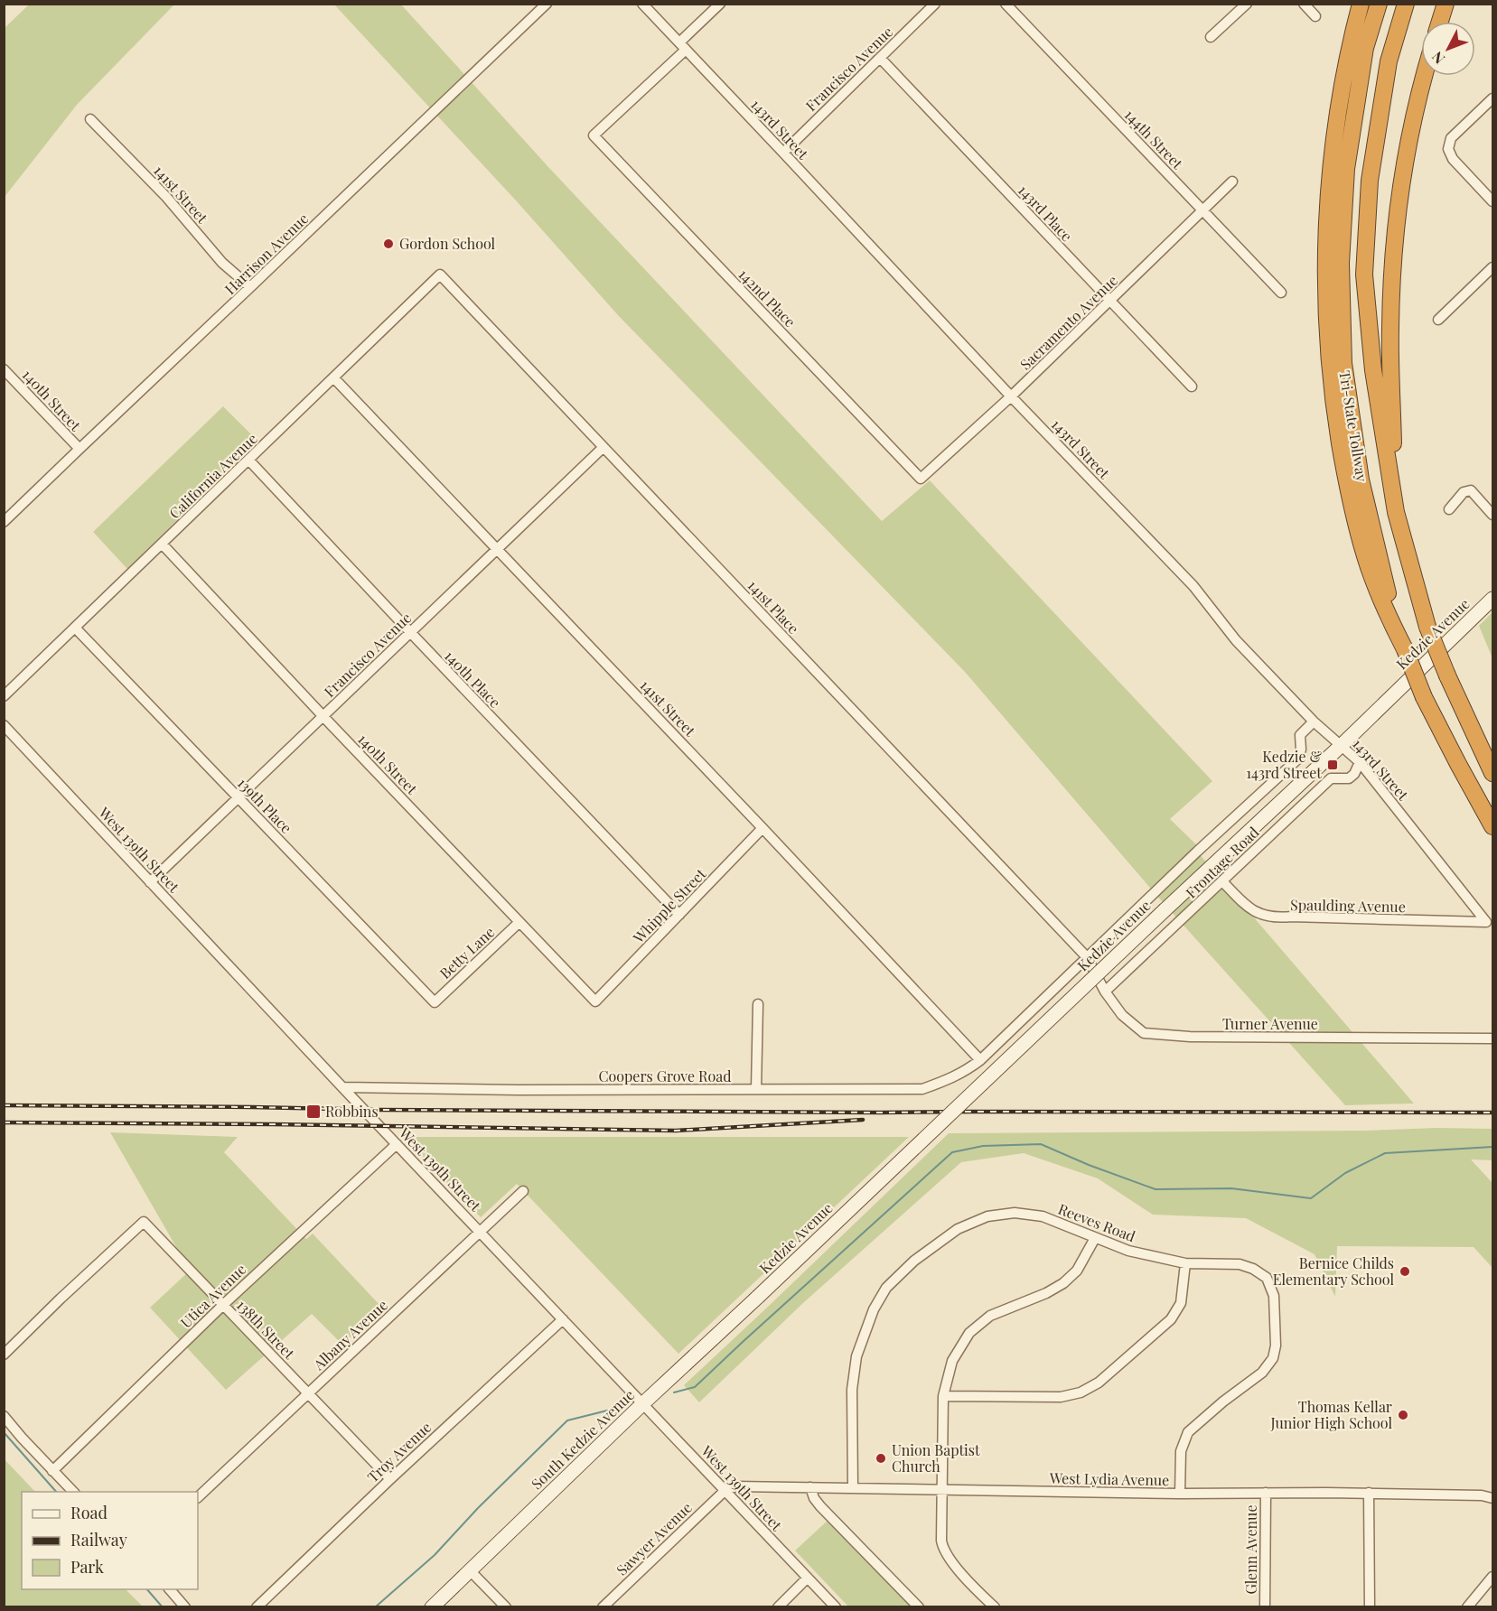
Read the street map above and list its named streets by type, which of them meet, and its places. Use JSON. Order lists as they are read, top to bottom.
{
  "streets": {
    "highway": ["Tri-State Tollway"],
    "main road": ["Kedzie Avenue", "South Kedzie Avenue"],
    "street": [
      "Francisco Avenue",
      "143rd Street",
      "144th Street",
      "141st Street",
      "143rd Place",
      "Harrison Avenue",
      "142nd Place",
      "Sacramento Avenue",
      "140th Street",
      "California Avenue",
      "141st Place",
      "140th Place",
      "139th Place",
      "West 139th Street",
      "Frontage Road",
      "Whipple Street",
      "Spaulding Avenue",
      "Betty Lane",
      "Turner Avenue",
      "Coopers Grove Road",
      "Reeves Road",
      "Utica Avenue",
      "138th Street",
      "Albany Avenue",
      "Troy Avenue",
      "West Lydia Avenue",
      "Sawyer Avenue",
      "Glenn Avenue"
    ]
  },
  "crossings": [
    ["Francisco Avenue", "143rd Street"],
    ["Francisco Avenue", "141st Street"],
    ["Francisco Avenue", "143rd Place"],
    ["Francisco Avenue", "140th Street"],
    ["Francisco Avenue", "141st Place"],
    ["Francisco Avenue", "140th Place"],
    ["Francisco Avenue", "139th Place"],
    ["Francisco Avenue", "West 139th Street"],
    ["143rd Street", "142nd Place"],
    ["143rd Street", "Sacramento Avenue"],
    ["143rd Street", "Kedzie Avenue"],
    ["143rd Street", "Frontage Road"],
    ["143rd Street", "Spaulding Avenue"],
    ["143rd Street", "Coopers Grove Road"],
    ["144th Street", "Sacramento Avenue"],
    ["141st Street", "Harrison Avenue"],
    ["141st Street", "California Avenue"],
    ["141st Street", "Whipple Street"],
    ["141st Street", "Coopers Grove Road"],
    ["143rd Place", "Sacramento Avenue"],
    ["Harrison Avenue", "140th Street"],
    ["142nd Place", "Sacramento Avenue"],
    ["140th Street", "California Avenue"],
    ["140th Street", "Whipple Street"],
    ["140th Street", "Betty Lane"],
    ["California Avenue", "141st Place"],
    ["California Avenue", "140th Place"],
    ["California Avenue", "139th Place"],
    ["141st Place", "Turner Avenue"],
    ["141st Place", "Coopers Grove Road"],
    ["Kedzie Avenue", "South Kedzie Avenue"],
    ["140th Place", "Whipple Street"],
    ["139th Place", "Betty Lane"],
    ["West 139th Street", "Coopers Grove Road"],
    ["West 139th Street", "Utica Avenue"],
    ["West 139th Street", "Albany Avenue"],
    ["West 139th Street", "South Kedzie Avenue"],
    ["West 139th Street", "Troy Avenue"],
    ["West 139th Street", "West Lydia Avenue"],
    ["West 139th Street", "Sawyer Avenue"],
    ["Frontage Road", "Spaulding Avenue"],
    ["Frontage Road", "Turner Avenue"],
    ["Turner Avenue", "Coopers Grove Road"],
    ["Reeves Road", "West Lydia Avenue"],
    ["Utica Avenue", "138th Street"],
    ["138th Street", "Albany Avenue"],
    ["138th Street", "Troy Avenue"],
    ["West Lydia Avenue", "Sawyer Avenue"],
    ["West Lydia Avenue", "Glenn Avenue"]
  ],
  "places": {
    "other": [
      "Gordon School",
      "Bernice Childs Elementary School",
      "Thomas Kellar Junior High School",
      "Union Baptist Church"
    ],
    "transit": ["Kedzie & 143rd Street", "Robbins"]
  },
  "legend": ["Road", "Railway", "Park"],
  "north": "bottom left"
}
